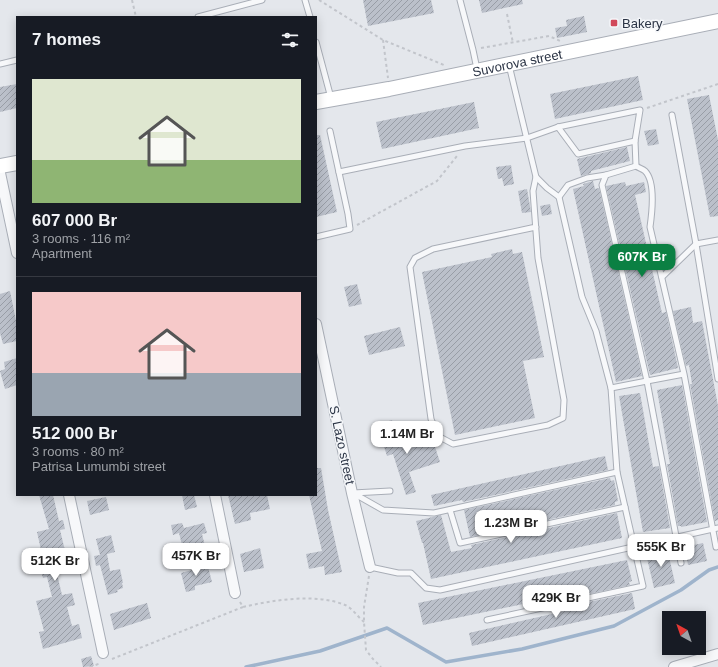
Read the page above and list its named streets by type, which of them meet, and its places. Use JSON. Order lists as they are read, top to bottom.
{
  "streets": {
    "main road": ["Suvorova street"],
    "street": ["S. Lazo street"]
  },
  "places": {
    "transit": ["Bakery"]
  },
  "north": "top left",
  "page": {
    "heading": "7 homes",
    "list": [
      {
        "name": "607 000 Br",
        "note": "3 rooms · 116 m² · Apartment"
      },
      {
        "name": "512 000 Br",
        "note": "3 rooms · 80 m² · Patrisa Lumumbi street"
      }
    ],
    "price": [
      "607K Br",
      "1.14M Br",
      "1.23M Br",
      "555K Br",
      "457K Br",
      "512K Br",
      "429K Br"
    ]
  }
}
